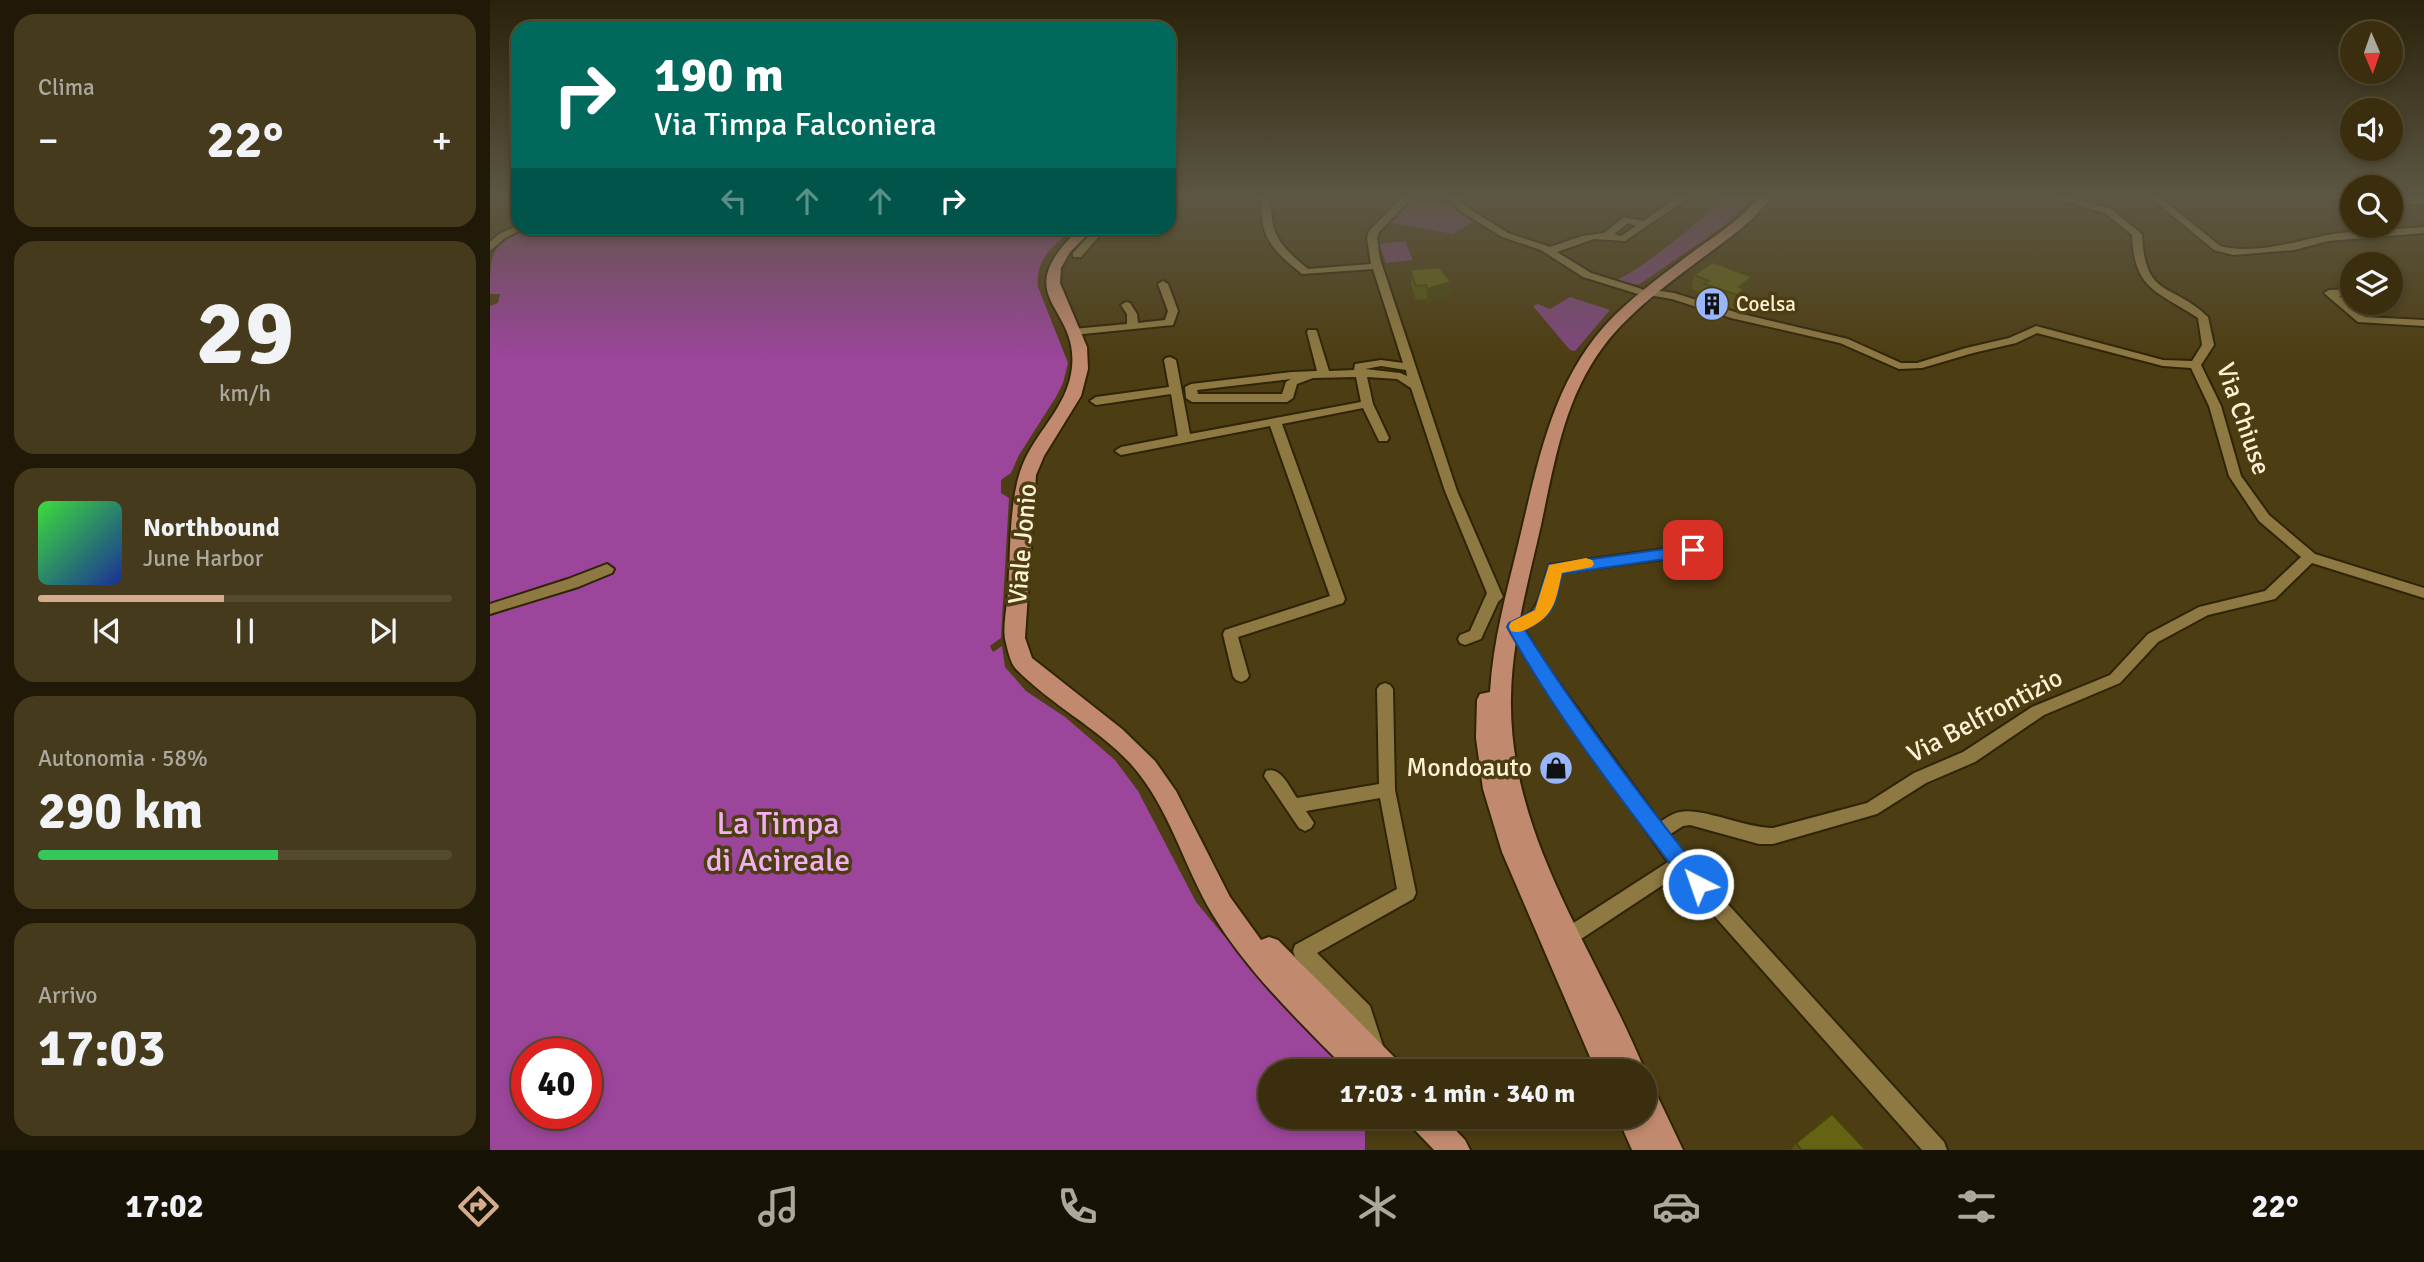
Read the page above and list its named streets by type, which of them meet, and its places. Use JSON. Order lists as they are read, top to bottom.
{
  "streets": {
    "main road": ["Viale Jonio"],
    "street": ["Via Chiuse", "Via Belfrontizio"]
  },
  "crossings": [
    ["Via Chiuse", "Via Belfrontizio"]
  ],
  "parks": ["La Timpa di Acireale"],
  "places": {
    "building": ["Coelsa"],
    "shop": ["Mondoauto"]
  },
  "north": "bottom",
  "page": {
    "tile": [
      "Clima",
      ["29", "km/h"],
      ["Autonomia · 58%", "290 km"],
      ["Arrivo", "17:03"]
    ],
    "turn": ["190 m", "Via Timpa Falconiera"],
    "heat": ["−", "22°", "+"],
    "song": ["Northbound", "June Harbor"],
    "limit": "40",
    "trip": "17:03 · 1 min · 340 m",
    "tabs": ["17:02", "22°"]
  }
}
